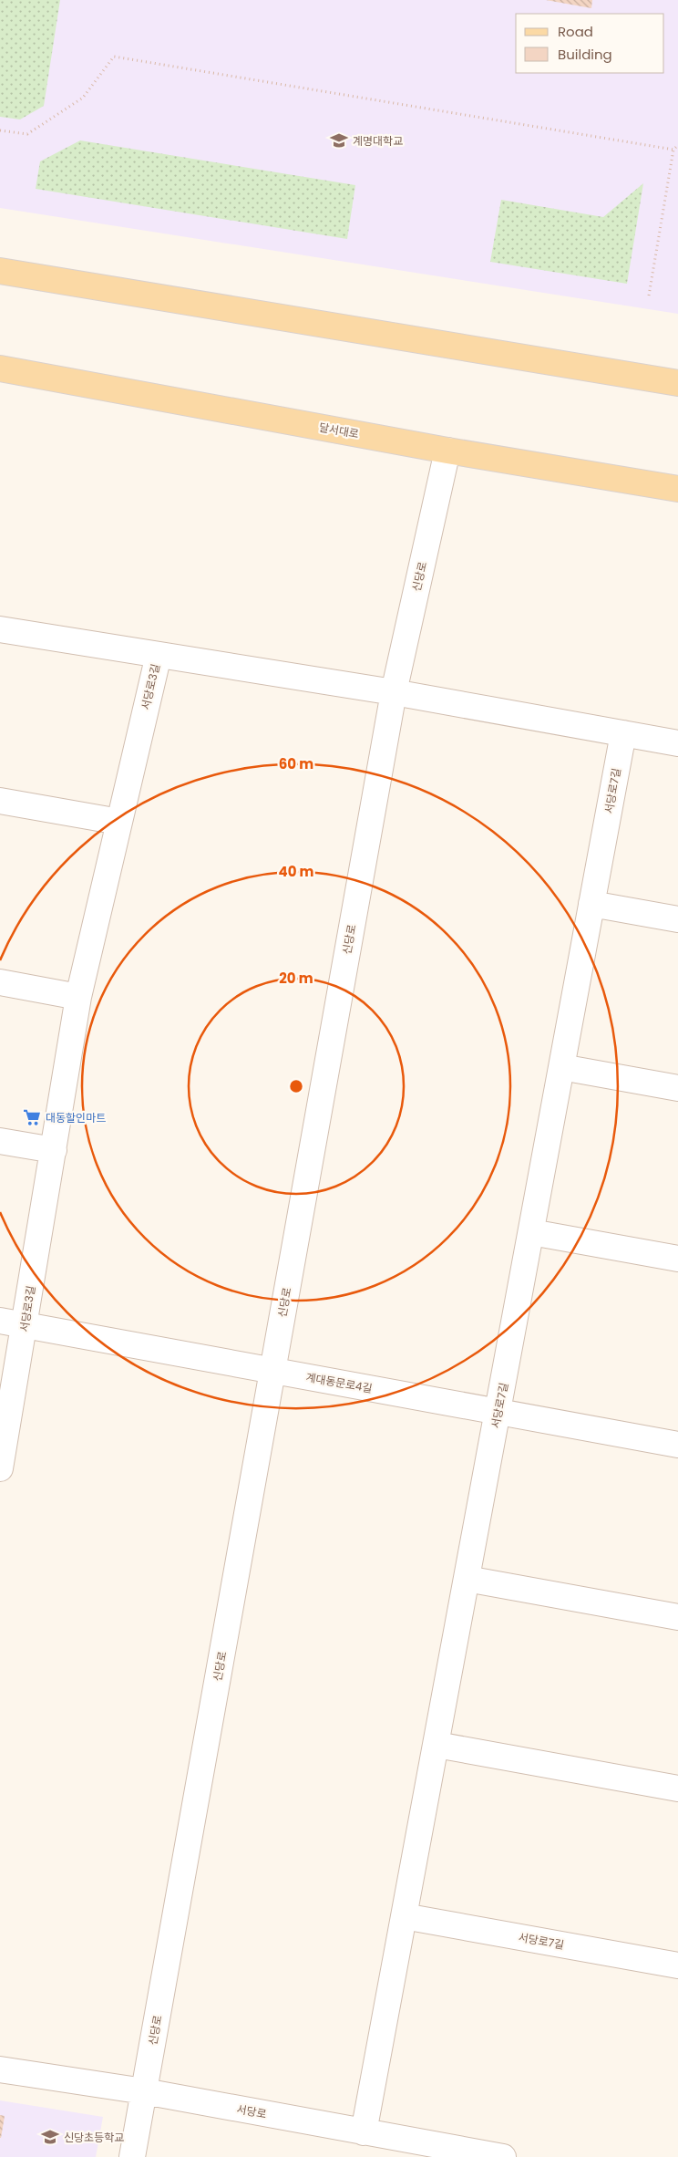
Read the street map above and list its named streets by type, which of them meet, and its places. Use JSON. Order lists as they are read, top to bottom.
{
  "streets": {
    "main road": ["달서대로"],
    "street": [
      "신당로",
      "서당로3길",
      "서당로7길",
      "계대동문로4길",
      "서당로"
    ]
  },
  "crossings": [
    ["달서대로", "신당로"],
    ["신당로", "계대동문로4길"],
    ["신당로", "서당로"],
    ["서당로3길", "계대동문로4길"],
    ["서당로7길", "계대동문로4길"],
    ["서당로7길", "서당로"]
  ],
  "places": {
    "school or university": ["계명대학교", "신당초등학교"],
    "supermarket": ["대동할인마트"]
  },
  "legend": ["Road", "Building"],
  "rings": ["60 m", "40 m", "20 m"]
}
